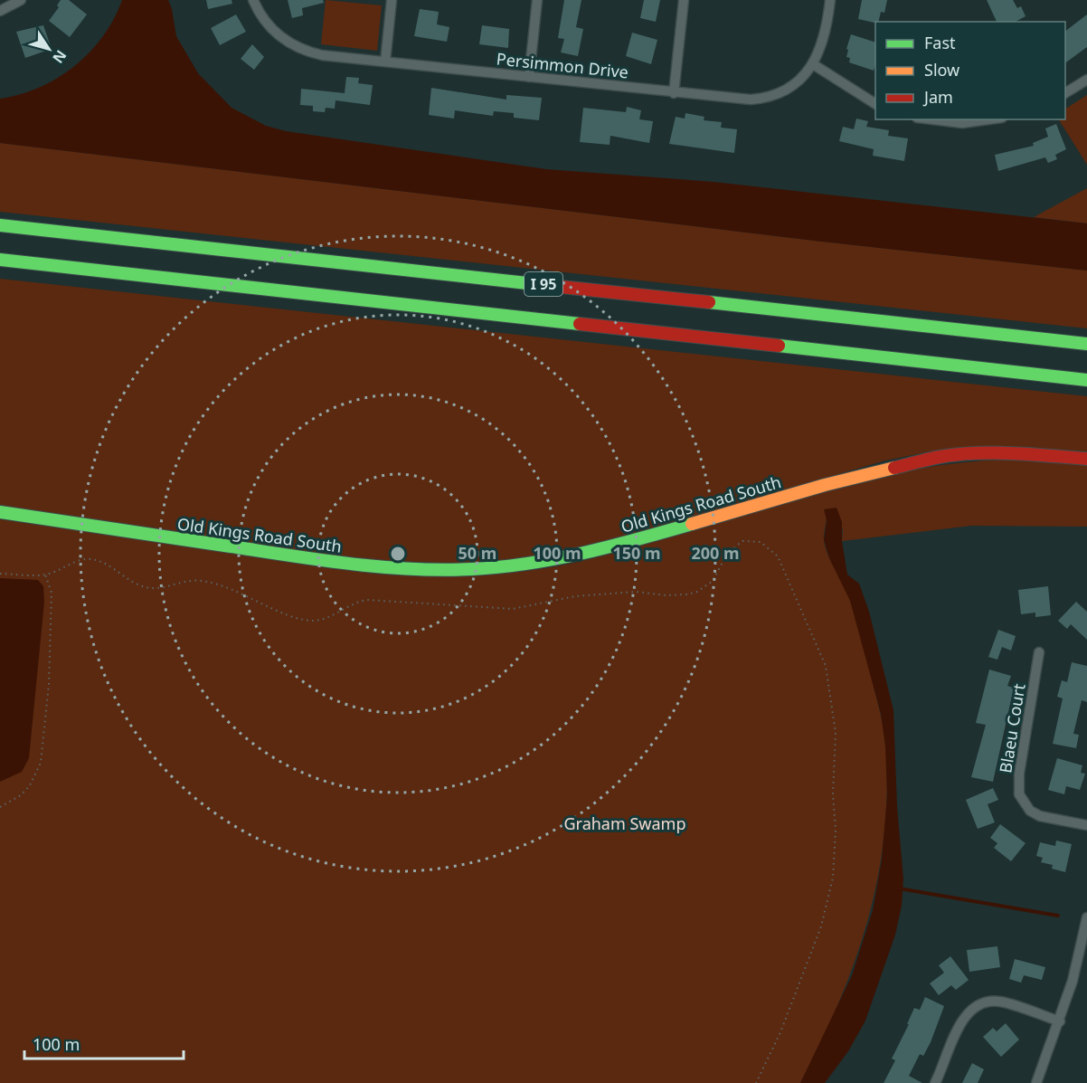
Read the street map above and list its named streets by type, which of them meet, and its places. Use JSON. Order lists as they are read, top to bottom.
{
  "streets": {
    "main road": ["I 95", "Old Kings Road South"],
    "street": ["Persimmon Drive", "Blaeu Court"]
  },
  "parks": ["Graham Swamp"],
  "legend": ["Fast", "Slow", "Jam"],
  "scale_bar": "100 m",
  "north": "bottom right",
  "rings": [
    "50 m",
    "100 m",
    "150 m",
    "200 m"
  ]
}
